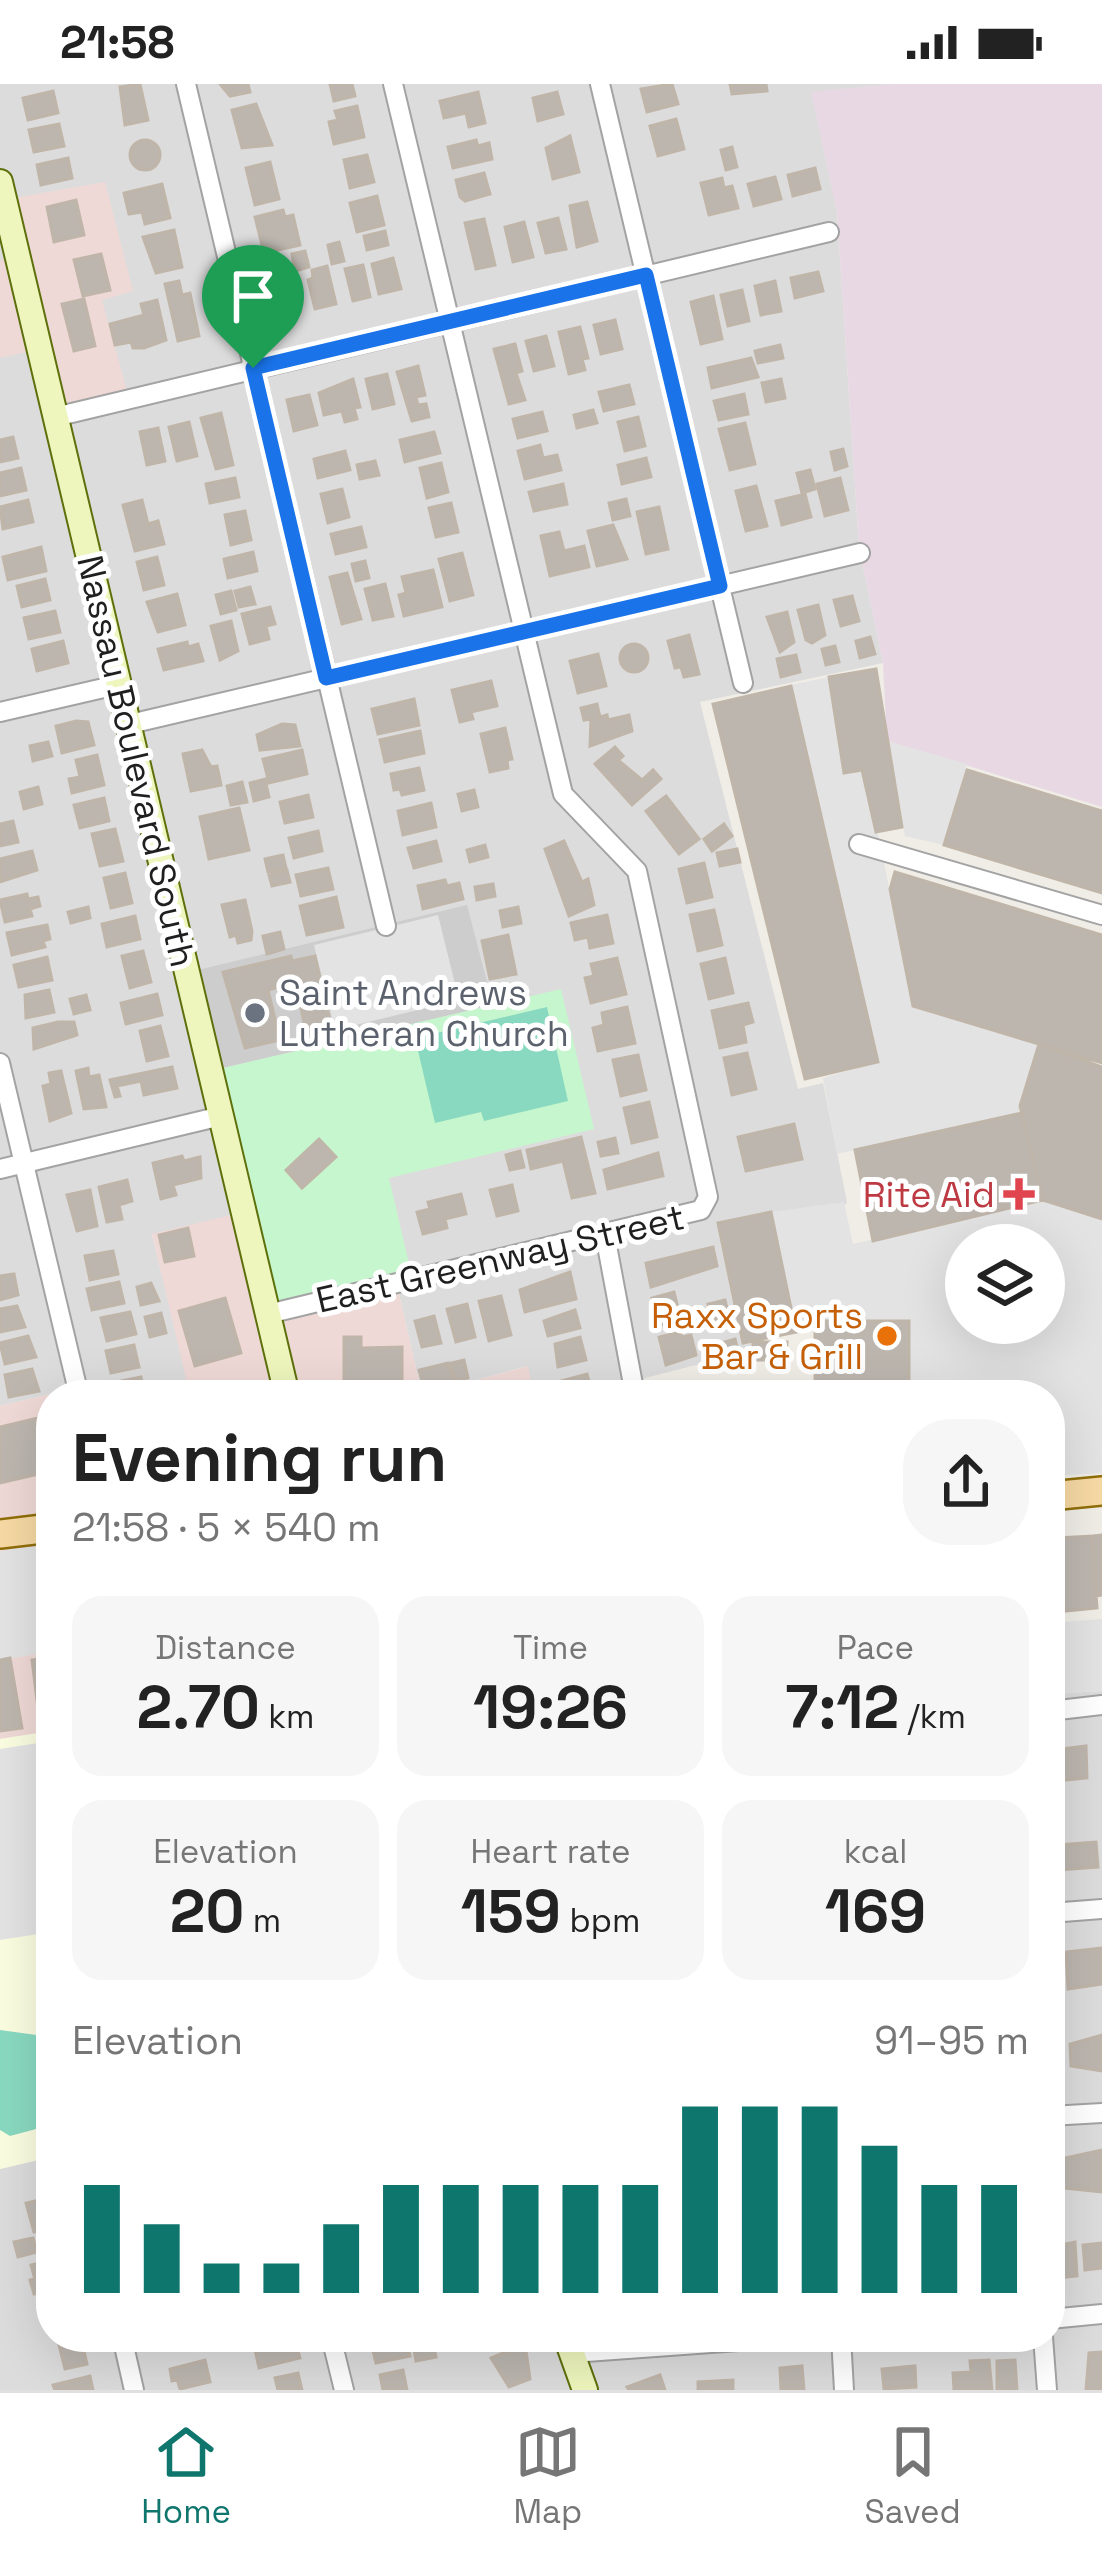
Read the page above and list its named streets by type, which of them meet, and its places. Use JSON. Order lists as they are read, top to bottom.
{
  "streets": {
    "main road": ["Nassau Boulevard South"],
    "street": ["East Greenway Street"]
  },
  "crossings": [
    ["Nassau Boulevard South", "East Greenway Street"]
  ],
  "places": {
    "other": ["Saint Andrews Lutheran Church", "Raxx Sports Bar & Grill"],
    "health": ["Rite Aid"]
  },
  "page": {
    "status": "21:58",
    "heading": ["Evening run", "21:58 · 5 × 540 m"],
    "stats": [
      ["Distance", "2.70 km"],
      ["Time", "19:26"],
      ["Pace", "7:12 /km"],
      ["Elevation", "20 m"],
      ["Heart rate", "159 bpm"],
      ["kcal", "169"]
    ],
    "chart": ["Elevation", "91–95 m"],
    "tabs": ["Home", "Map", "Saved"]
  }
}
